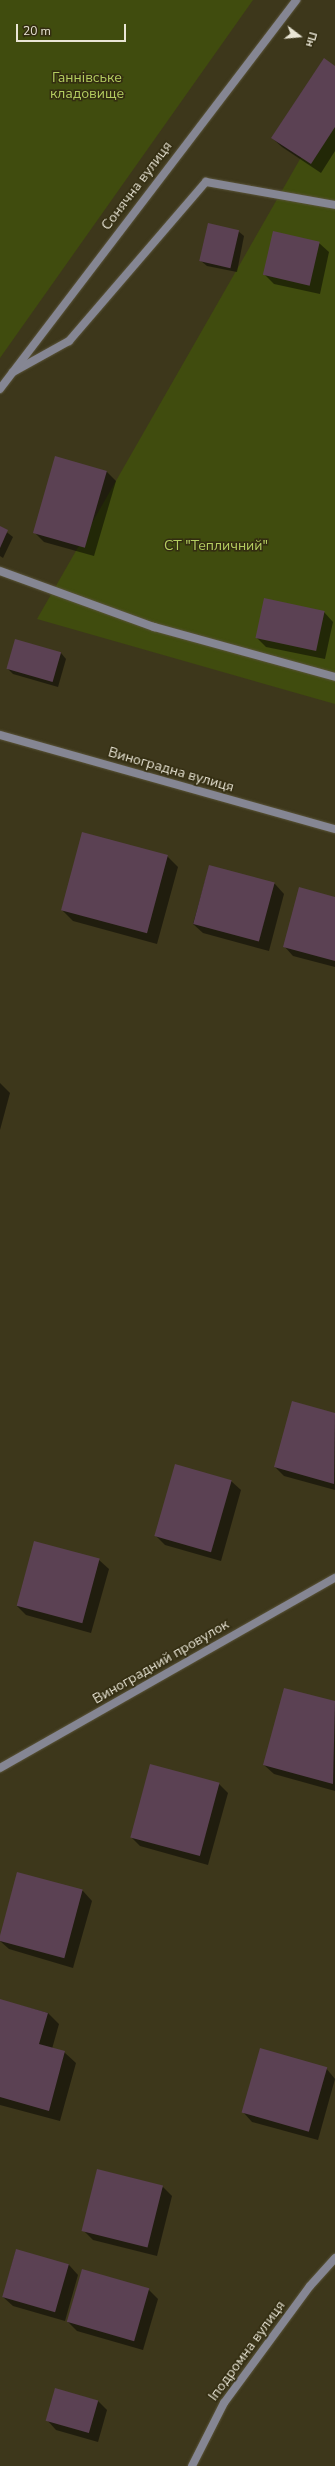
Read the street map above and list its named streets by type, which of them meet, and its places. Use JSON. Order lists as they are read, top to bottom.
{
  "streets": {
    "street": [
      "Сонячна вулиця",
      "Виноградна вулиця",
      "Виноградний провулок",
      "Іподромна вулиця"
    ]
  },
  "parks": ["Ганнівське кладовище", "СТ \"Тепличний\""],
  "scale_bar": "20 m",
  "north": "right"
}
